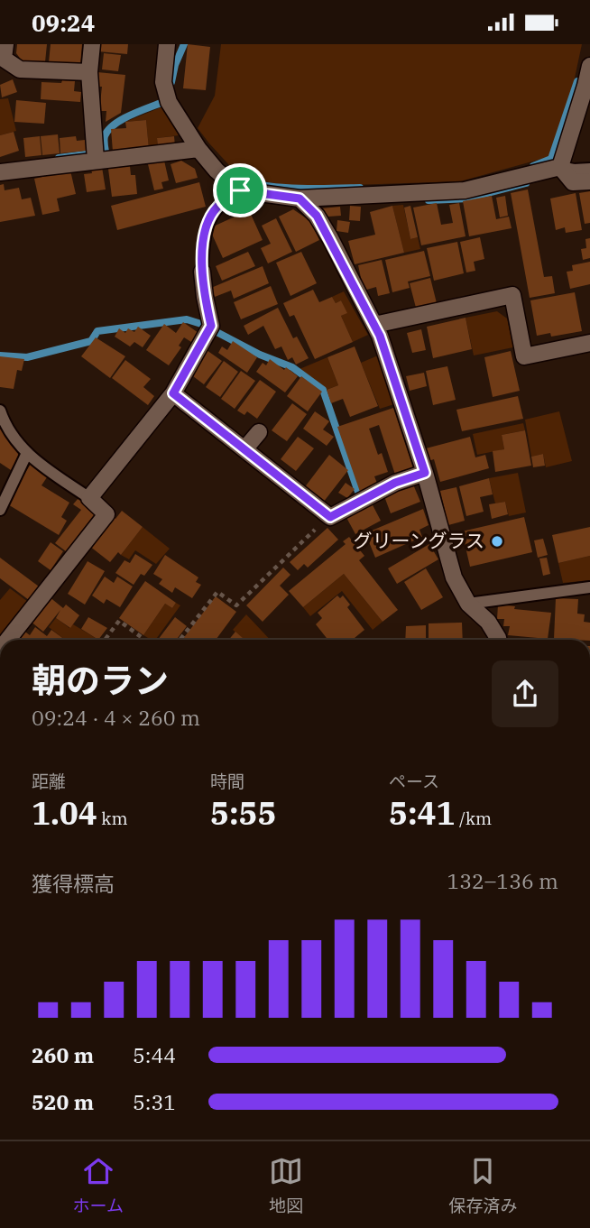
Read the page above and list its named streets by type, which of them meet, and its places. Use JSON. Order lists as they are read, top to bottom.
{
  "places": ["グリーングラス"],
  "page": {
    "status": "09:24",
    "heading": ["朝のラン", "09:24 · 4 × 260 m"],
    "stats": [
      ["距離", "1.04 km"],
      ["時間", "5:55"],
      ["ペース", "5:41 /km"]
    ],
    "chart": ["獲得標高", "132–136 m"],
    "list": [
      {
        "name": "260 m",
        "note": "5:44"
      },
      {
        "name": "520 m",
        "note": "5:31"
      }
    ],
    "tabs": ["ホーム", "地図", "保存済み"]
  }
}
